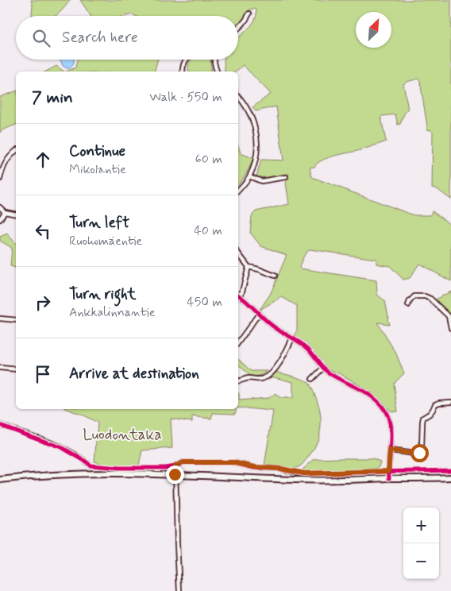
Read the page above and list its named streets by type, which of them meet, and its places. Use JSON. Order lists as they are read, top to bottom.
{
  "parks": ["Luodontaka"],
  "north": "top right",
  "page": {
    "search": "Search here",
    "heading": ["7 min", "Walk · 550 m"],
    "list": [
      ["Continue", "Mikolantie", "60 m"],
      ["Turn left", "Ruohomäentie", "40 m"],
      ["Turn right", "Ankkalinnantie", "450 m"],
      "Arrive at destination"
    ],
    "map_buttons": ["+", "−"]
  }
}
